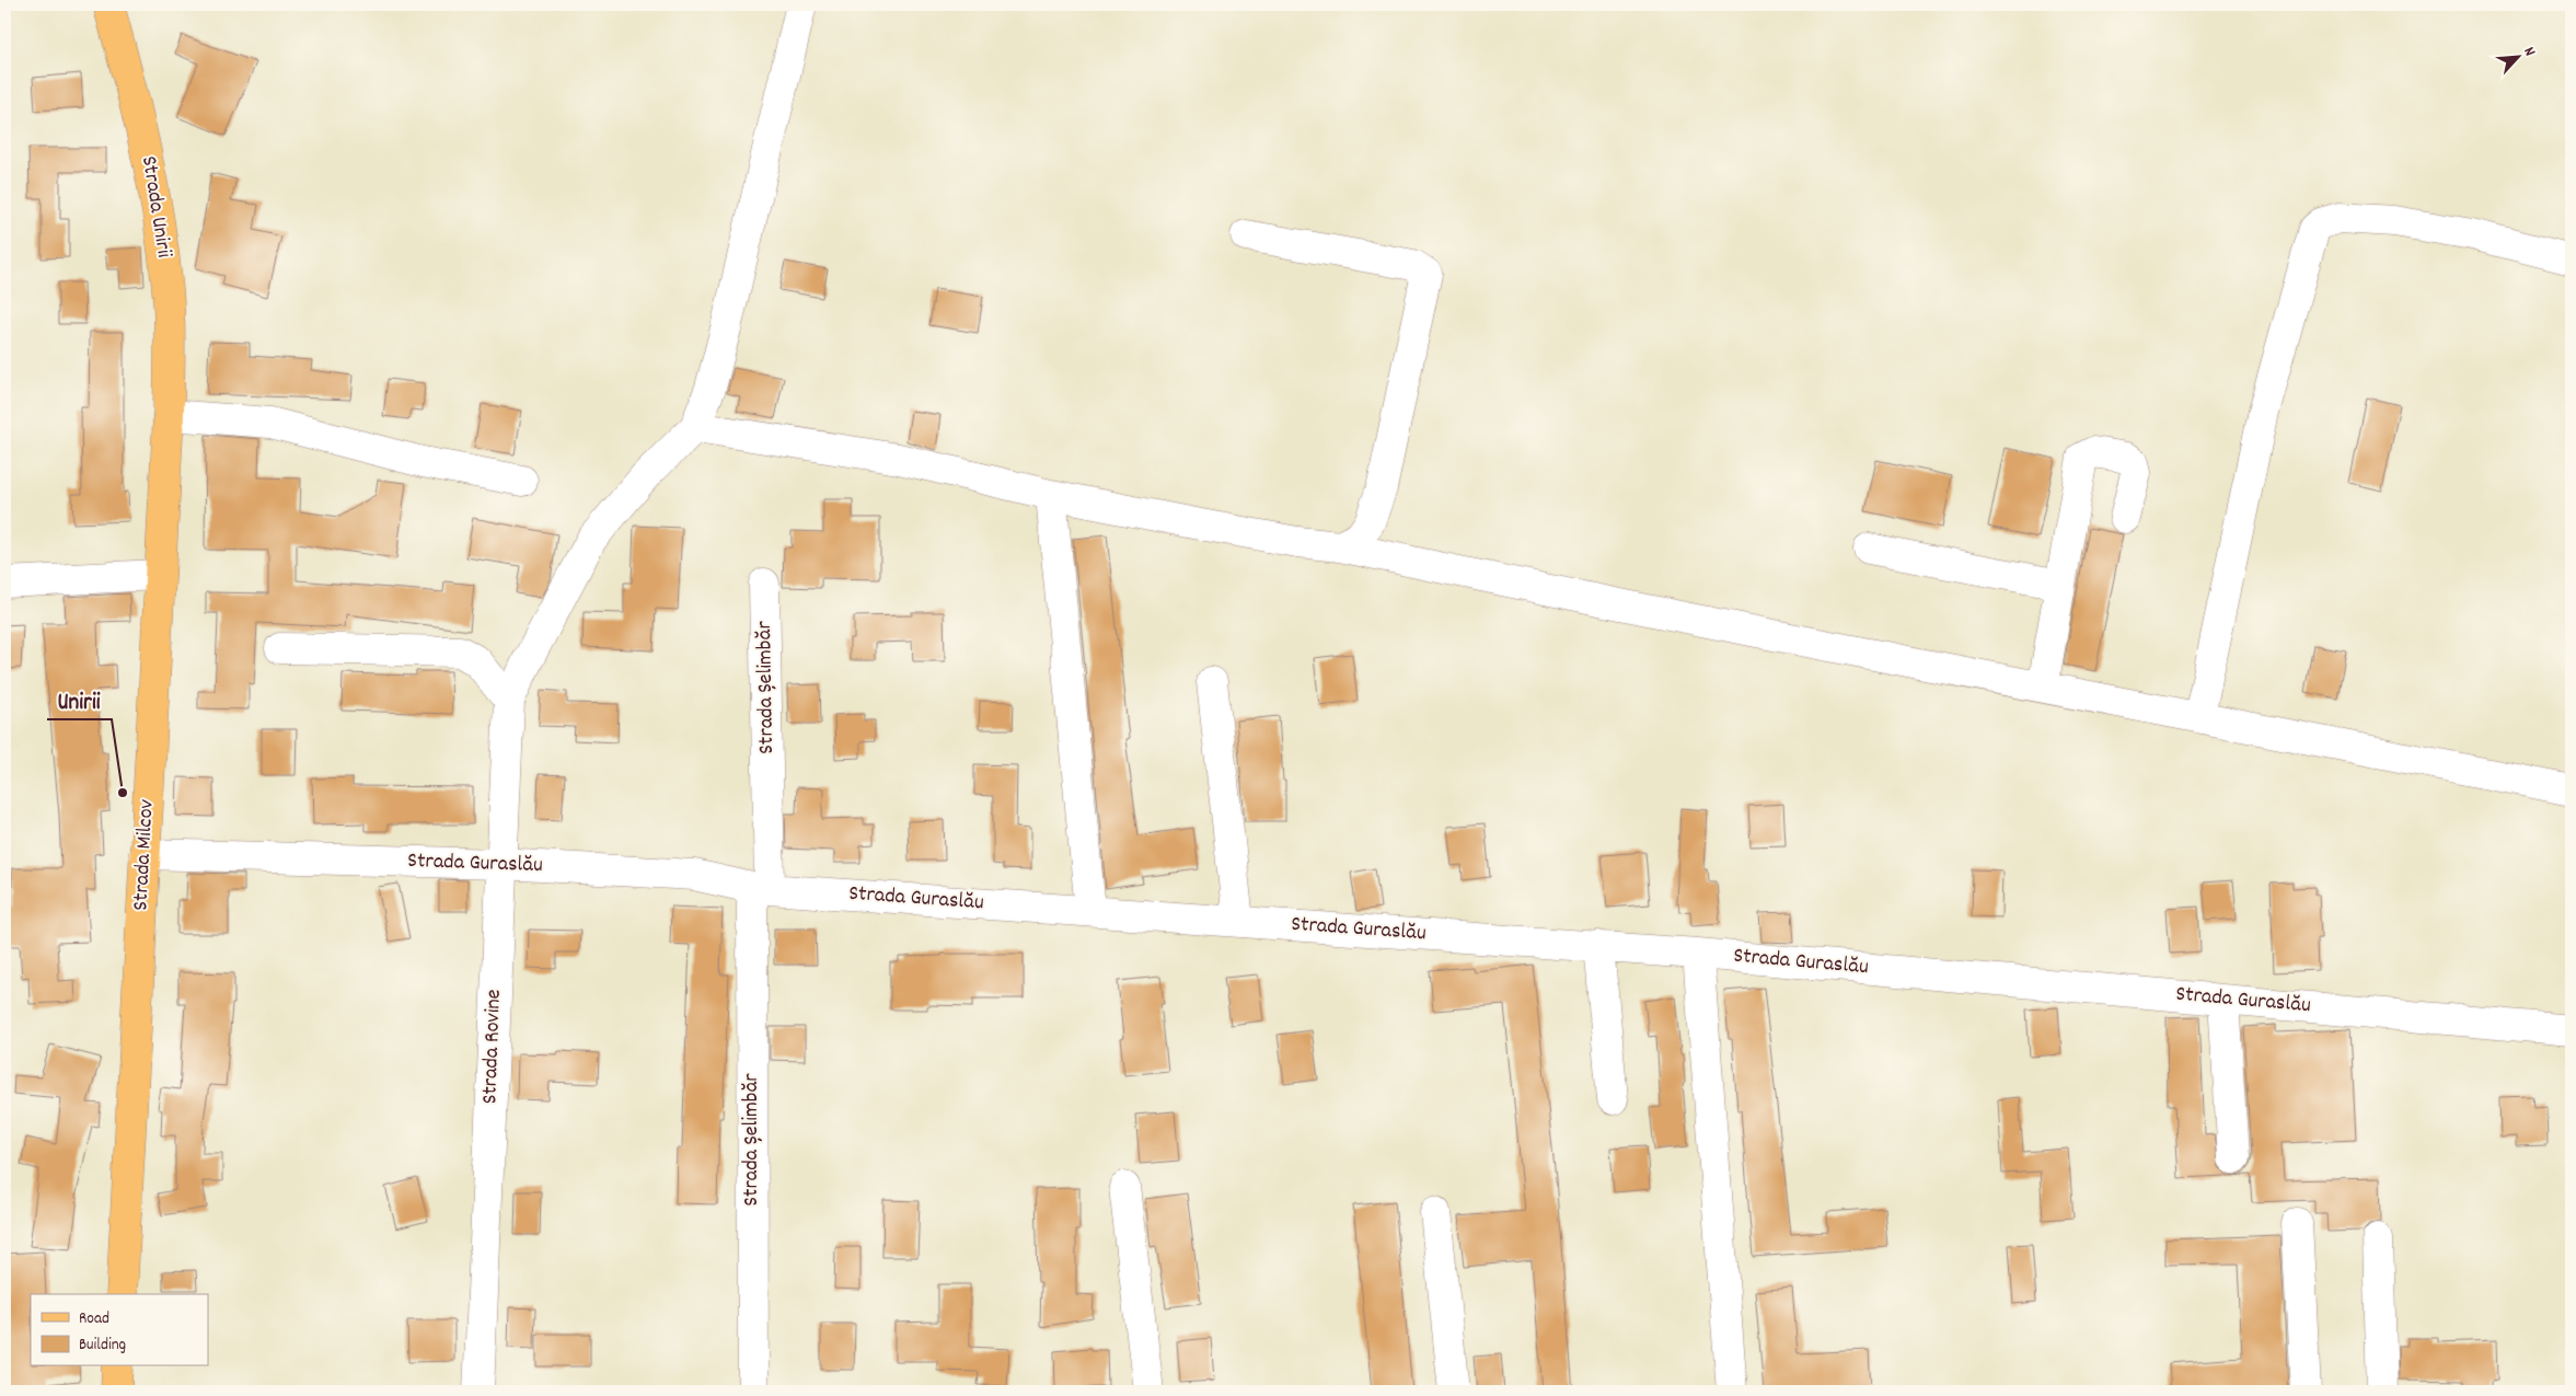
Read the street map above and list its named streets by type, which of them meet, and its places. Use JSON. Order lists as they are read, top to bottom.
{
  "streets": {
    "main road": ["Strada Unirii", "Strada Milcov"],
    "street": ["Strada Șelimbăr", "Strada Guraslău", "Strada Rovine"]
  },
  "crossings": [
    ["Strada Unirii", "Strada Milcov"],
    ["Strada Șelimbăr", "Strada Guraslău"],
    ["Strada Milcov", "Strada Guraslău"],
    ["Strada Guraslău", "Strada Rovine"]
  ],
  "places": ["Unirii"],
  "legend": ["Road", "Building"],
  "north": "top right"
}
